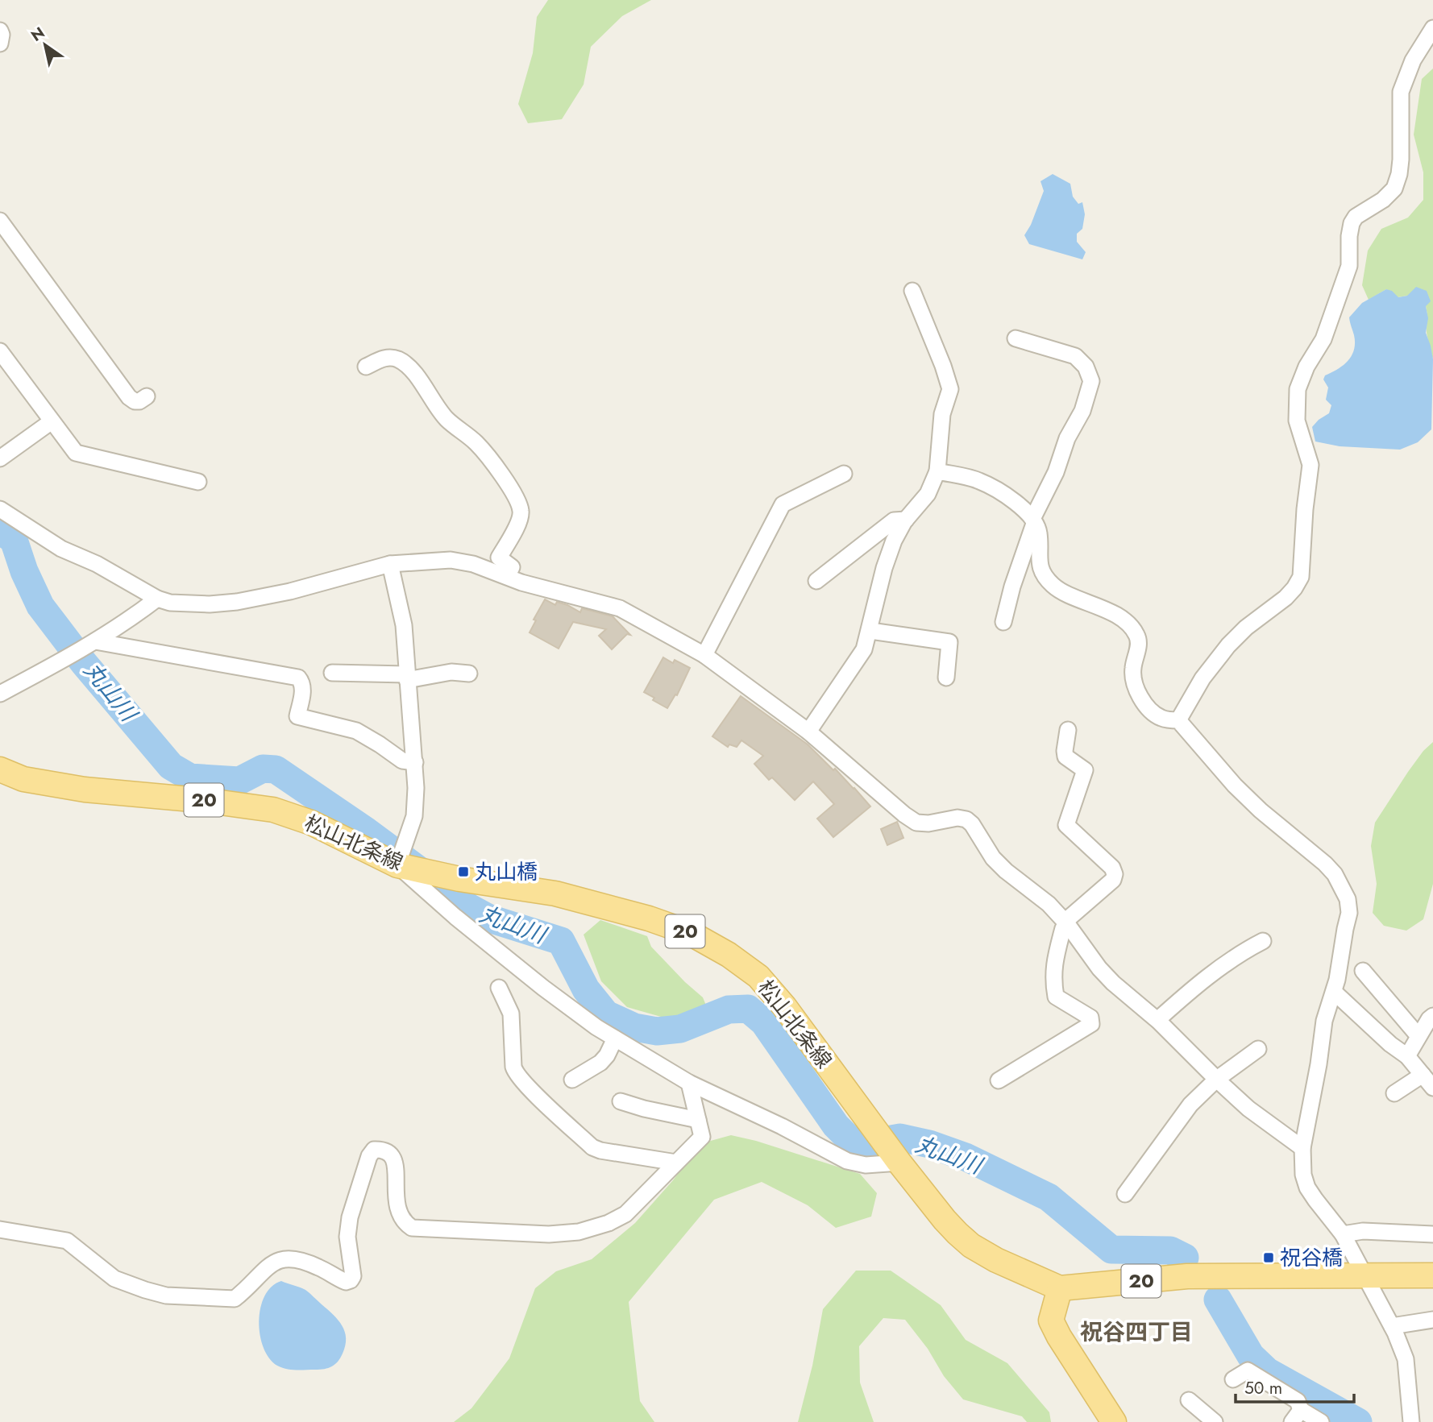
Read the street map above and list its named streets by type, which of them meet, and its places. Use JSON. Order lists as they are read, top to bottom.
{
  "streets": {
    "main road": ["20", "松山北条線"]
  },
  "districts": ["祝谷四丁目"],
  "water": ["丸山川"],
  "places": {
    "transit": ["丸山橋", "祝谷橋"]
  },
  "scale_bar": "50 m",
  "north": "top left"
}
